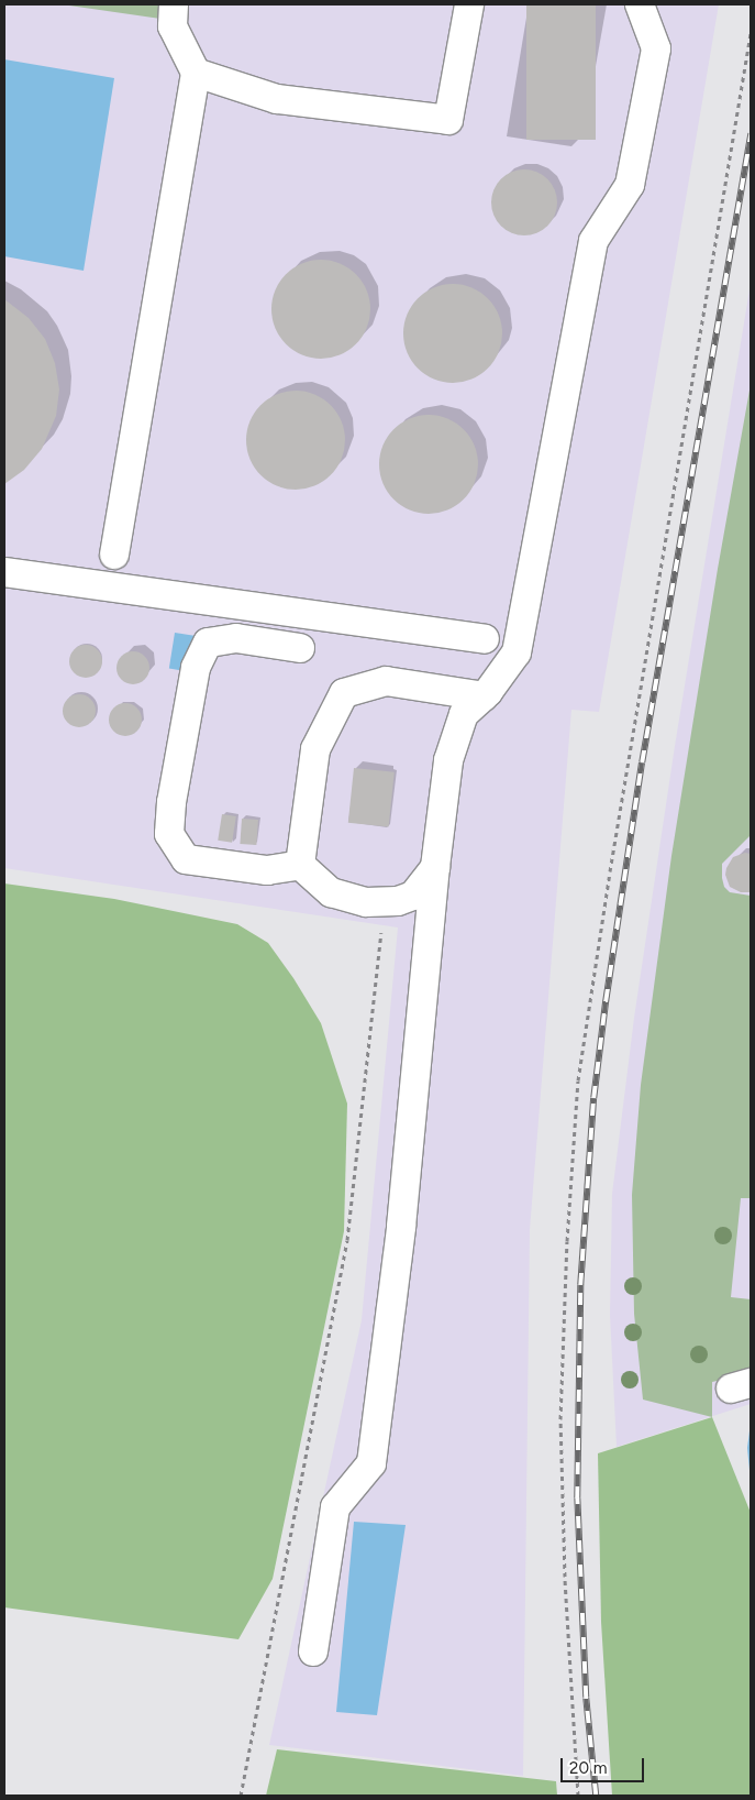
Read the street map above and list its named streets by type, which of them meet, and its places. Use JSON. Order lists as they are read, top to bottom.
{
  "scale_bar": "20 m"
}
